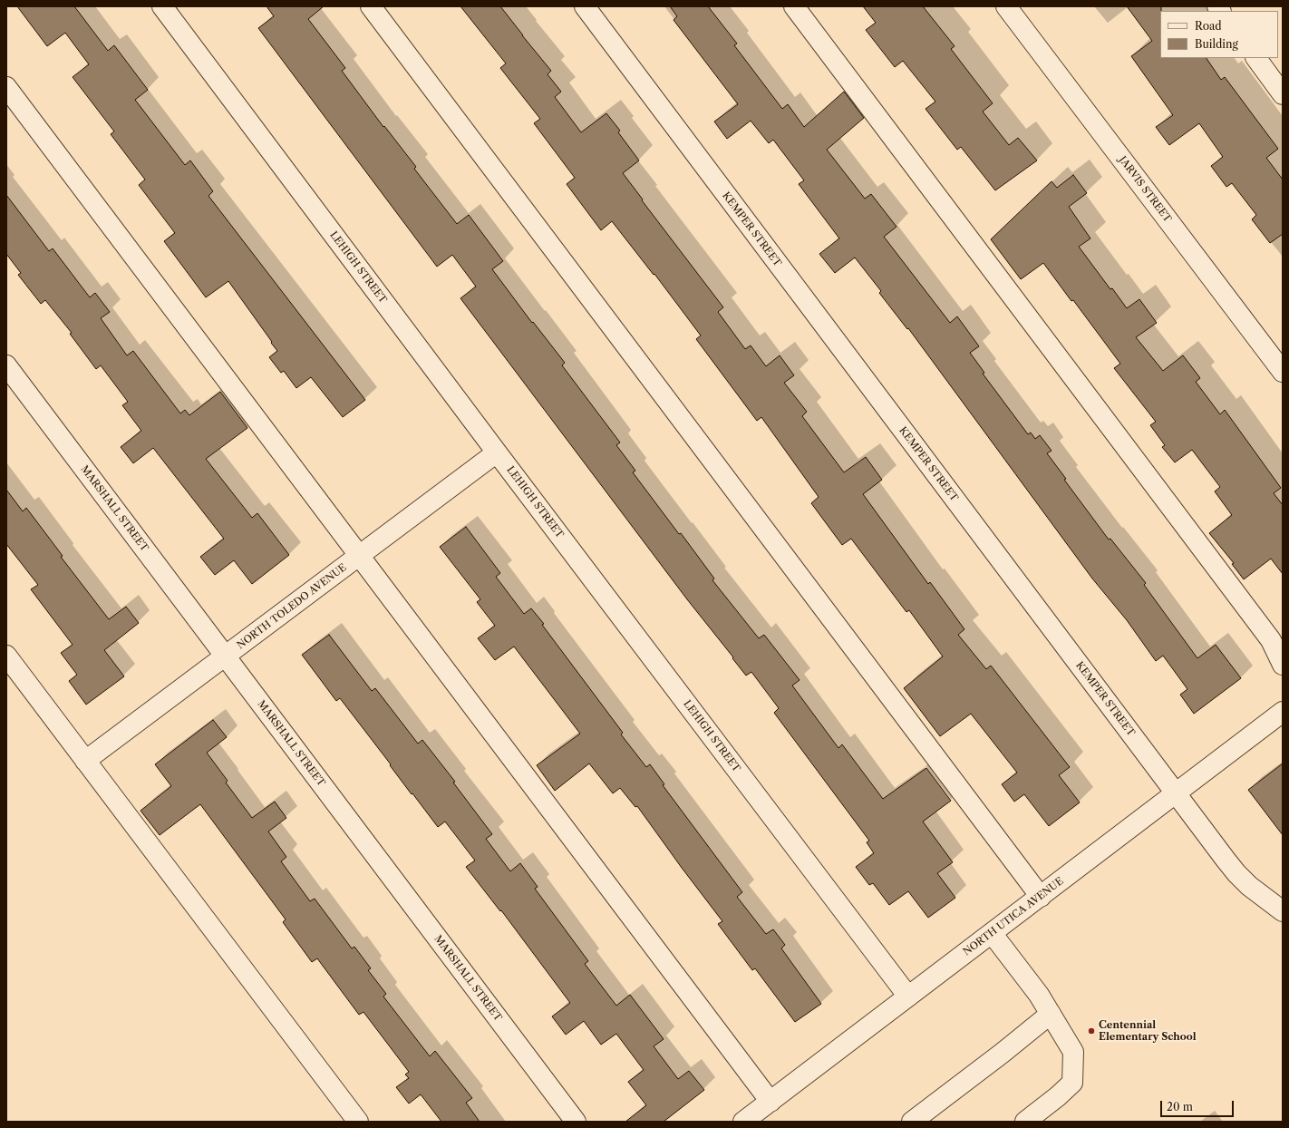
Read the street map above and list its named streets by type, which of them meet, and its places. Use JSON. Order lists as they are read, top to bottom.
{
  "streets": {
    "street": [
      "JARVIS STREET",
      "KEMPER STREET",
      "LEHIGH STREET",
      "MARSHALL STREET",
      "NORTH TOLEDO AVENUE",
      "NORTH UTICA AVENUE"
    ]
  },
  "crossings": [
    ["KEMPER STREET", "NORTH UTICA AVENUE"],
    ["LEHIGH STREET", "NORTH TOLEDO AVENUE"],
    ["LEHIGH STREET", "NORTH UTICA AVENUE"],
    ["MARSHALL STREET", "NORTH TOLEDO AVENUE"]
  ],
  "places": ["Centennial Elementary School"],
  "legend": ["Road", "Building"],
  "scale_bar": "20 m"
}
